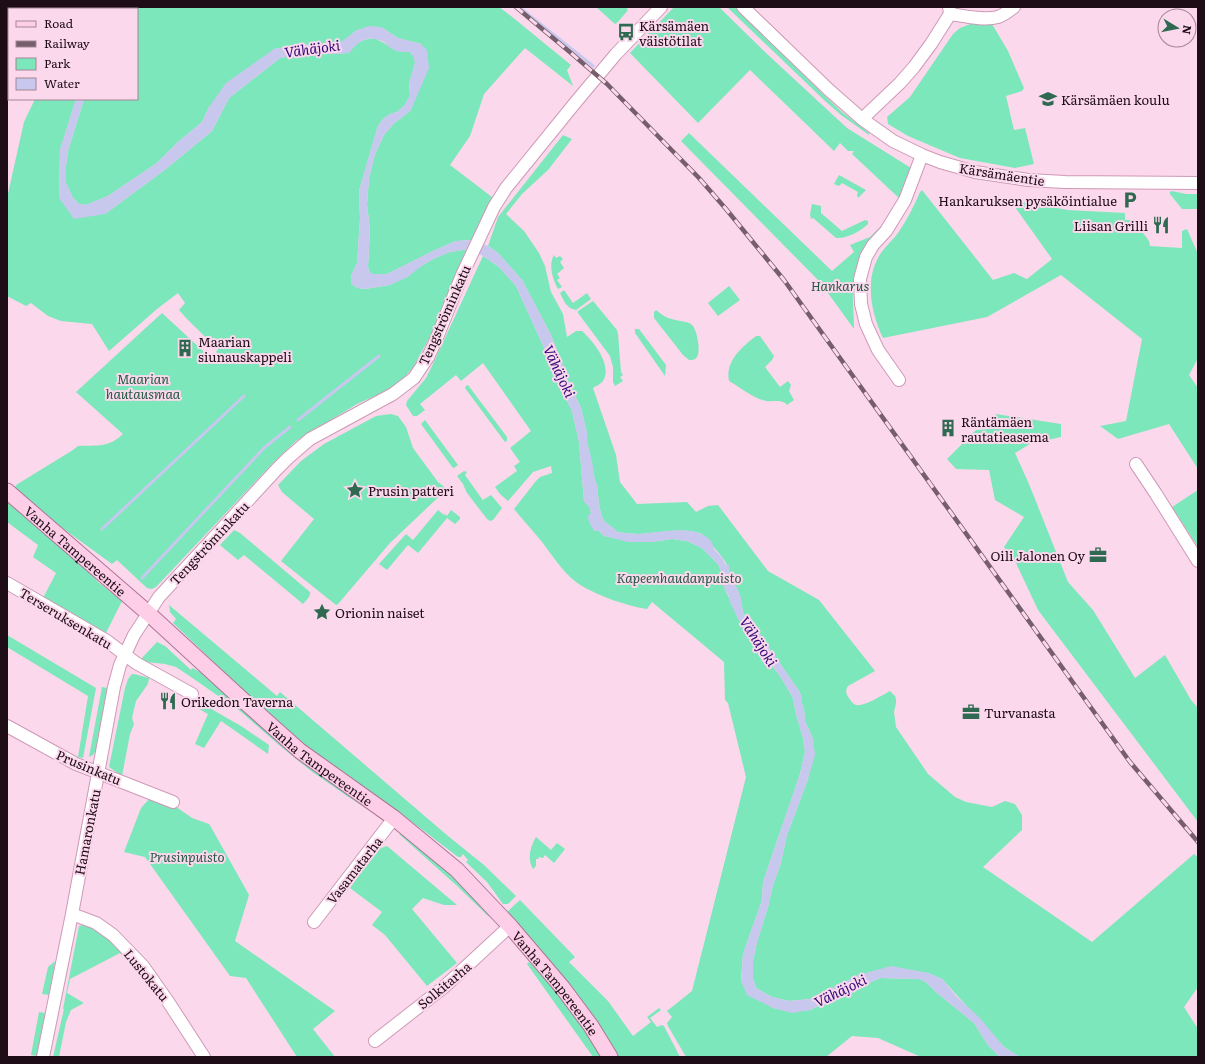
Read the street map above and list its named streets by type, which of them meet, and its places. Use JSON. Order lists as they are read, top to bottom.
{
  "streets": {
    "main road": ["Vanha Tampereentie"],
    "street": [
      "Kärsämäentie",
      "Tengströminkatu",
      "Terseruksenkatu",
      "Prusinkatu",
      "Hamaronkatu",
      "Vasamatarha",
      "Lustokatu",
      "Solkitarha"
    ]
  },
  "crossings": [
    ["Tengströminkatu", "Vanha Tampereentie"],
    ["Tengströminkatu", "Hamaronkatu"],
    ["Vanha Tampereentie", "Hamaronkatu"],
    ["Vanha Tampereentie", "Vasamatarha"],
    ["Vanha Tampereentie", "Solkitarha"],
    ["Terseruksenkatu", "Hamaronkatu"],
    ["Prusinkatu", "Hamaronkatu"],
    ["Hamaronkatu", "Lustokatu"]
  ],
  "water": ["Vähäjoki"],
  "parks": [
    "Hankarus",
    "Maarian hautausmaa",
    "Kapeenhaudanpuisto",
    "Prusinpuisto"
  ],
  "places": {
    "bus stop": ["Kärsämäen väistötilat"],
    "school or university": ["Kärsämäen koulu"],
    "parking": ["Hankaruksen pysäköintialue"],
    "restaurant": ["Liisan Grilli", "Orikedon Taverna"],
    "building": ["Maarian siunauskappeli", "Räntämäen rautatieasema"],
    "place": ["Prusin patteri", "Orionin naiset"],
    "office": ["Oili Jalonen Oy", "Turvanasta"]
  },
  "legend": [
    "Road",
    "Railway",
    "Park",
    "Water"
  ],
  "north": "right"
}
